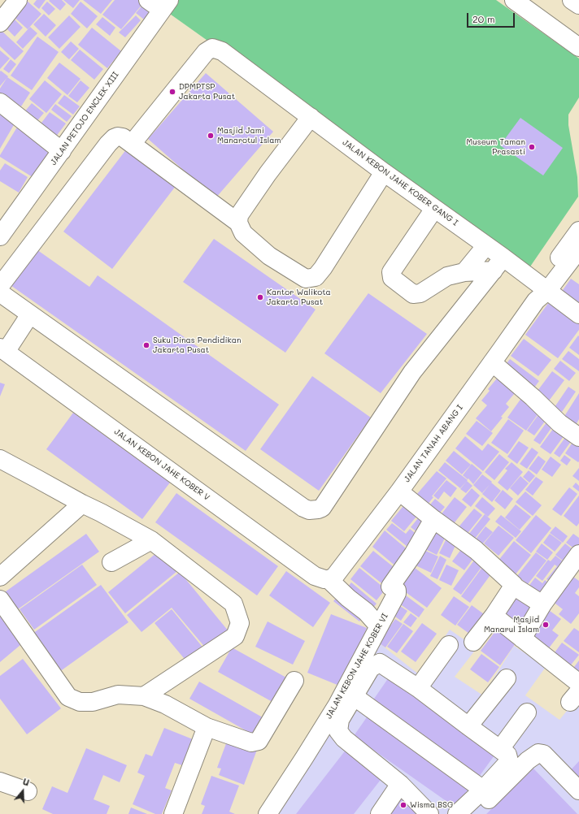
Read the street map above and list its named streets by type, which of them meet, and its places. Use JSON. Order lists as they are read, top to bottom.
{
  "streets": {
    "street": [
      "JALAN PETOJO ENCLEK XIII",
      "JALAN KEBON JAHE KOBER GANG I",
      "JALAN TANAH ABANG I",
      "JALAN KEBON JAHE KOBER V",
      "JALAN KEBON JAHE KOBER VI"
    ]
  },
  "crossings": [
    ["JALAN KEBON JAHE KOBER GANG I", "JALAN TANAH ABANG I"],
    ["JALAN TANAH ABANG I", "JALAN KEBON JAHE KOBER V"]
  ],
  "places": [
    "DPMPTSP Jakarta Pusat",
    "Masjid Jami Manarotul Islam",
    "Museum Taman Prasasti",
    "Kantor Walikota Jakarta Pusat",
    "Suku Dinas Pendidikan Jakarta Pusat",
    "Masjid Manarul Islam",
    "Wisma BSG"
  ],
  "scale_bar": "20 m",
  "north": "top"
}
